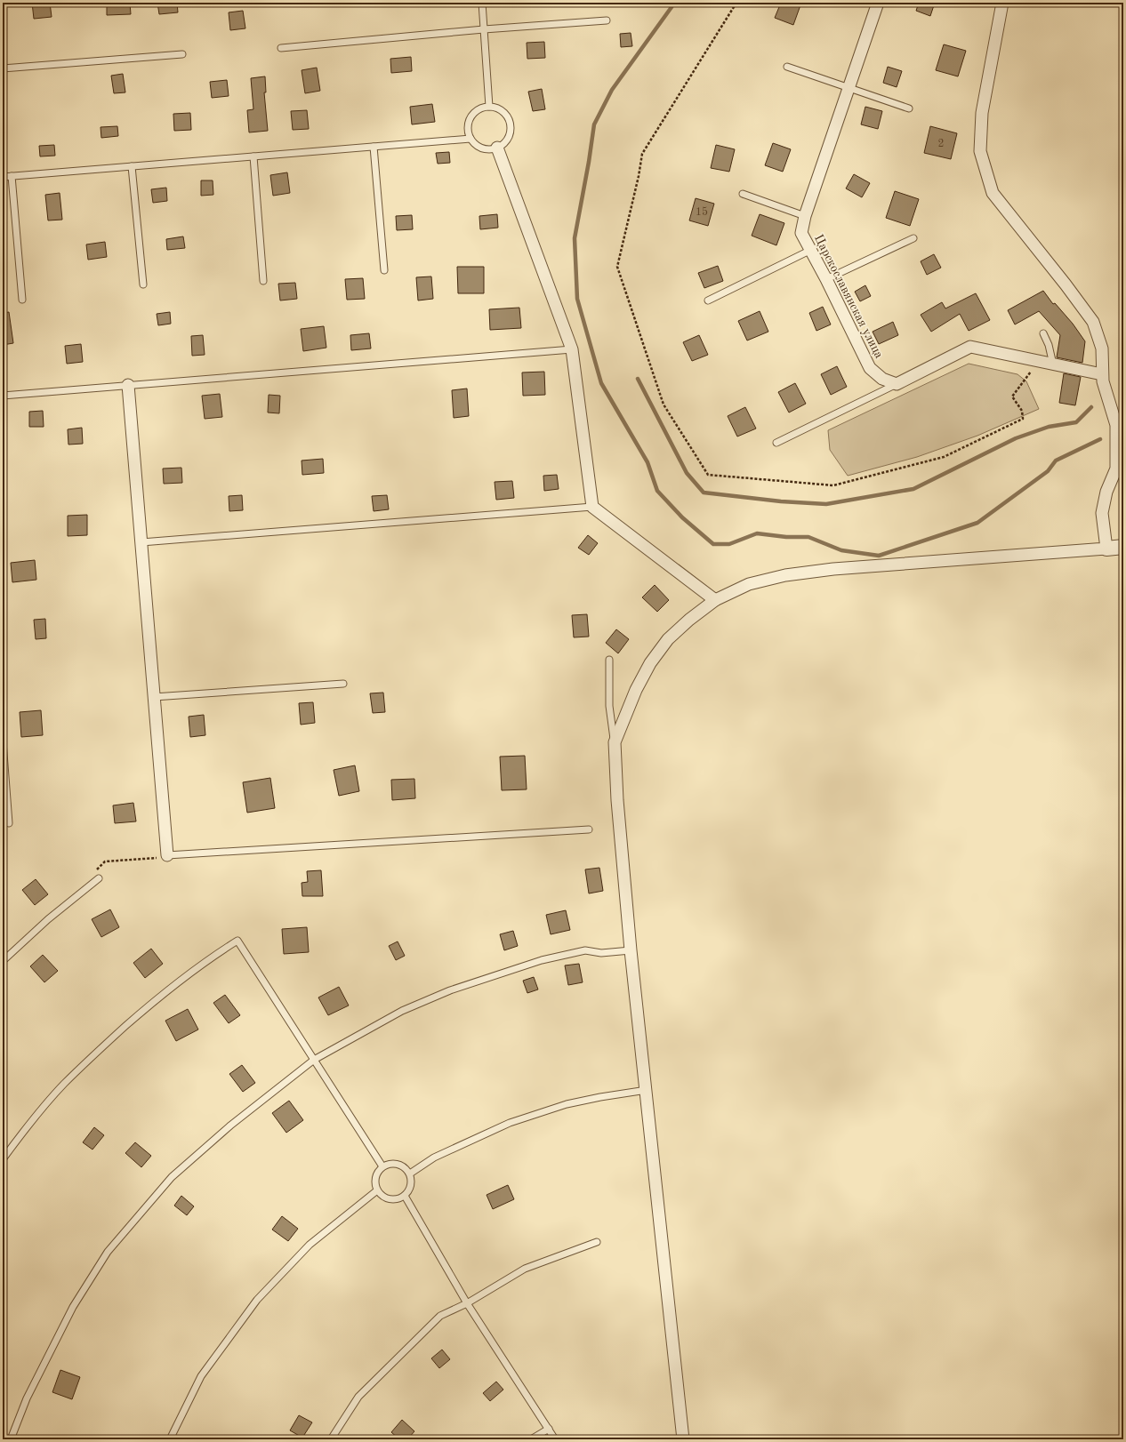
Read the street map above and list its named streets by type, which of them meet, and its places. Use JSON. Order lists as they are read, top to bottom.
{
  "streets": {
    "street": ["Царскославянская улица"]
  },
  "house_numbers": ["2", "15"]
}
